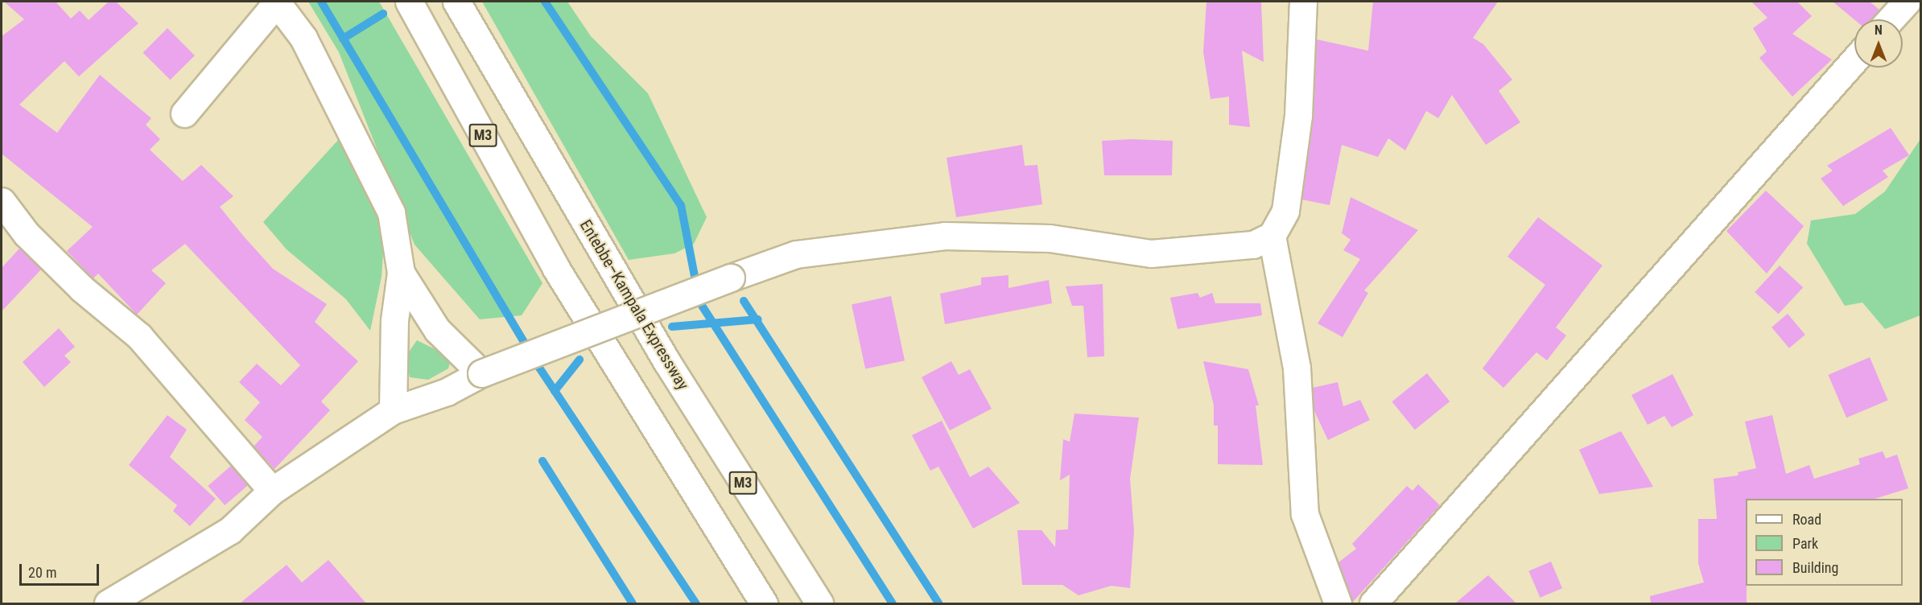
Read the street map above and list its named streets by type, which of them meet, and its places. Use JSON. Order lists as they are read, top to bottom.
{
  "streets": {
    "main road": ["M3", "Entebbe–Kampala Expressway"]
  },
  "legend": ["Road", "Park", "Building"],
  "scale_bar": "20 m",
  "north": "top"
}
